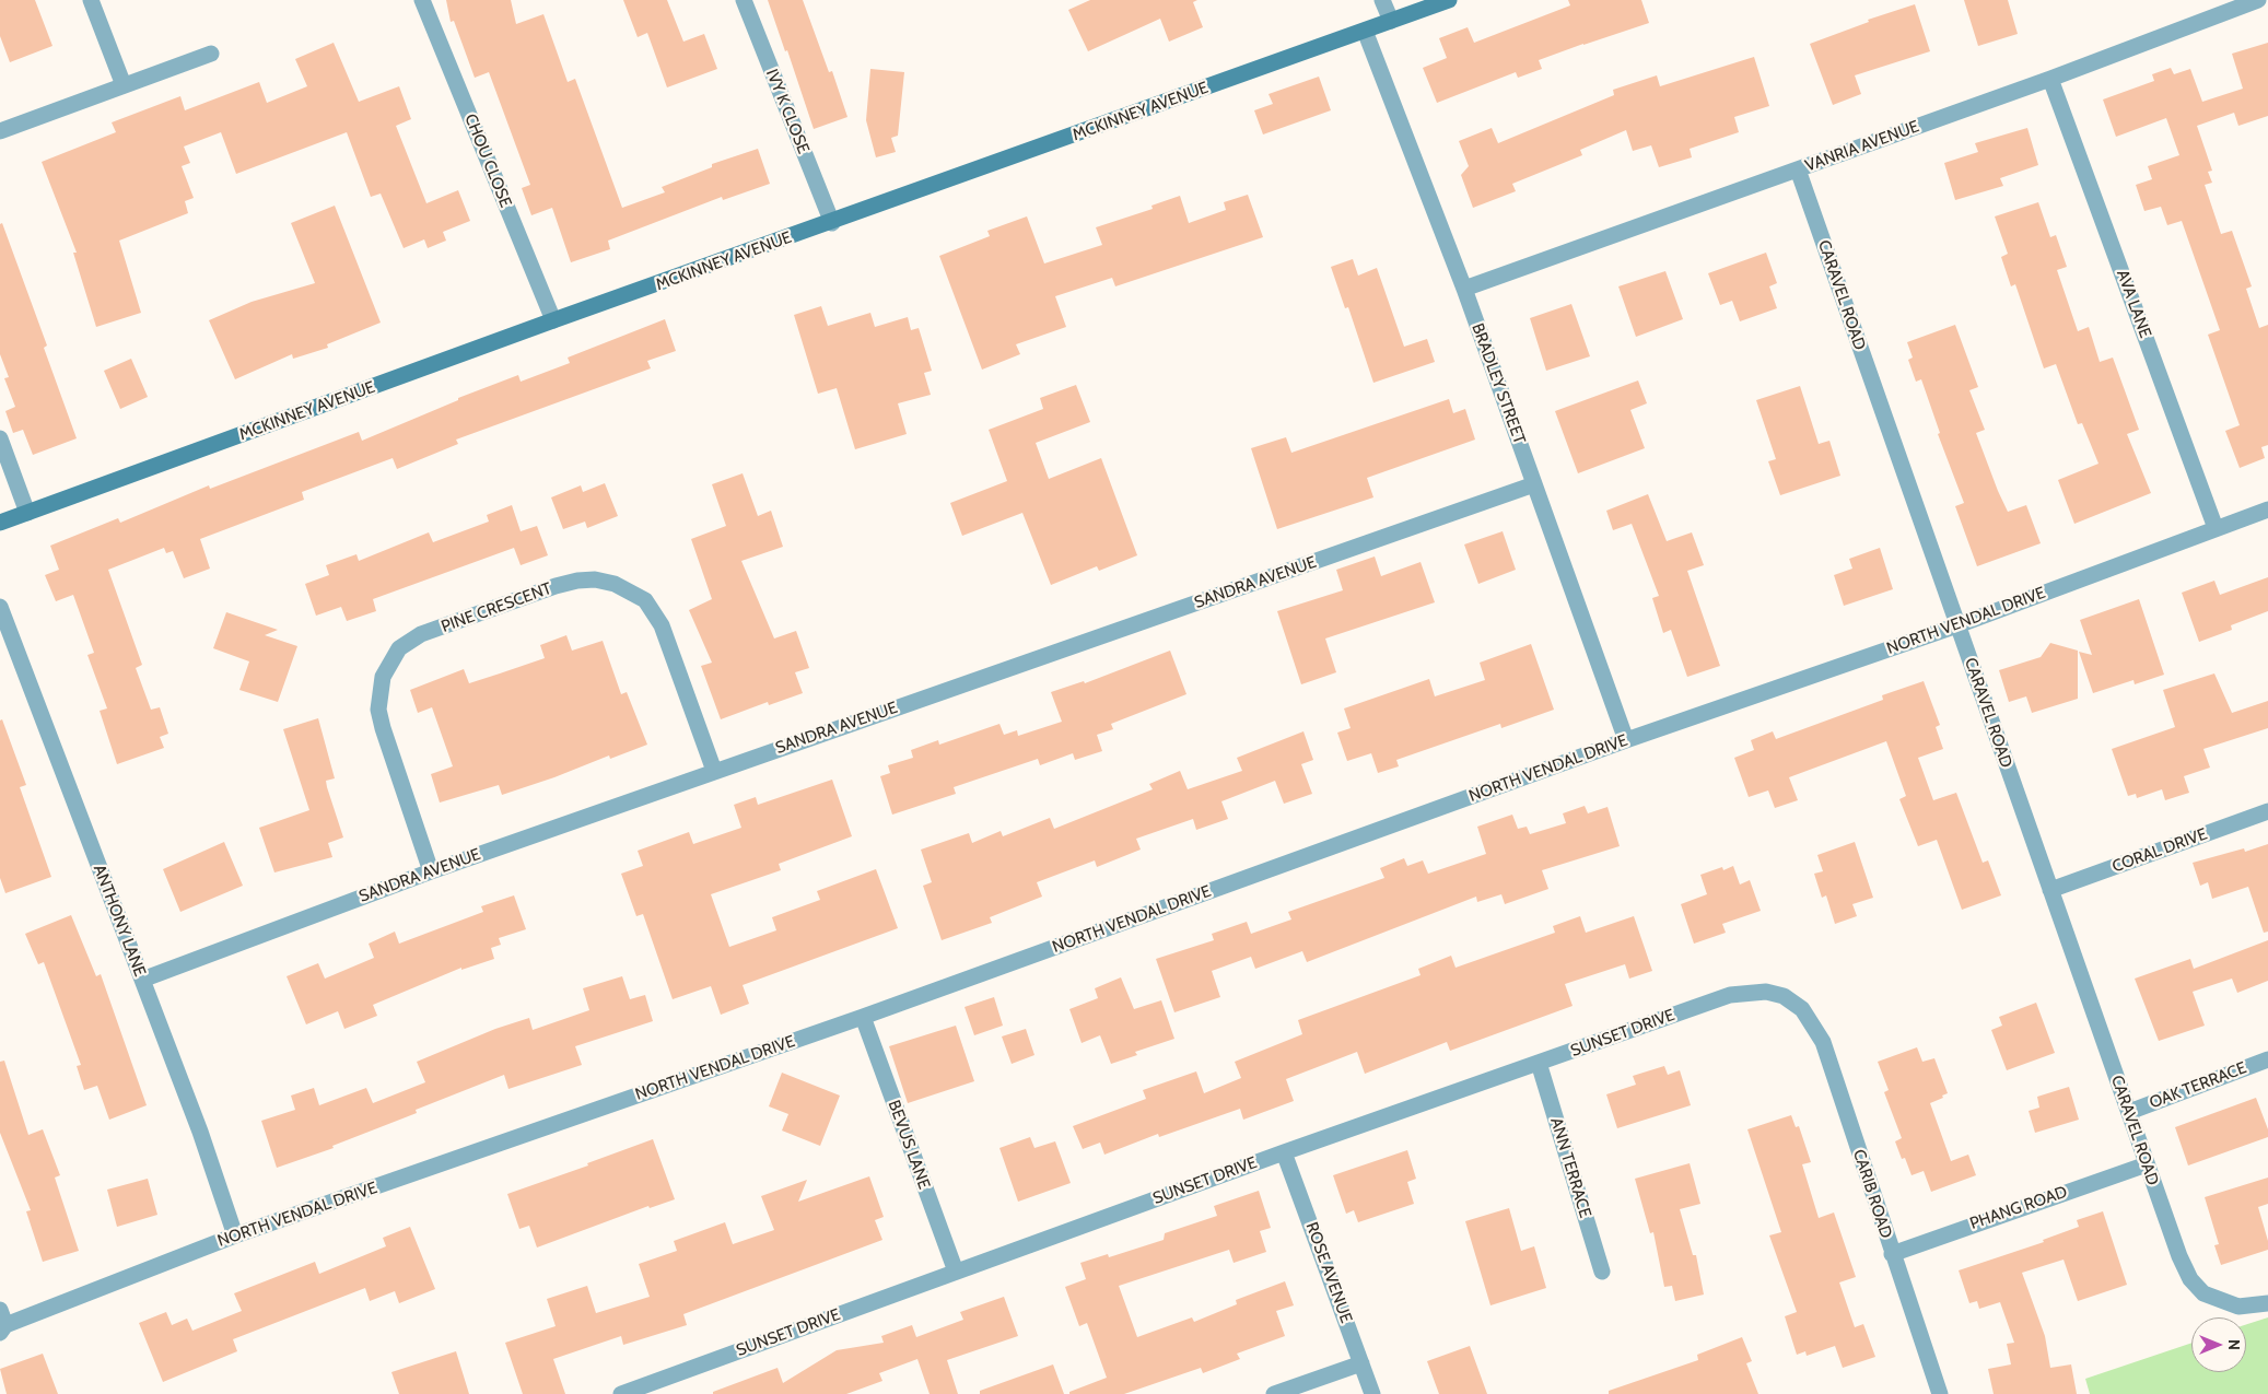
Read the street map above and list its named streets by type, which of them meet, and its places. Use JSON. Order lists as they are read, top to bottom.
{
  "streets": {
    "street": [
      "IVY K CLOSE",
      "MCKINNEY AVENUE",
      "VANRIA AVENUE",
      "CHOU CLOSE",
      "CARAVEL ROAD",
      "AVA LANE",
      "BRADLEY STREET",
      "SANDRA AVENUE",
      "PINE CRESCENT",
      "NORTH VENDAL DRIVE",
      "CORAL DRIVE",
      "ANTHONY LANE",
      "SUNSET DRIVE",
      "OAK TERRACE",
      "BEVUS LANE",
      "ANN TERRACE",
      "CARIB ROAD",
      "PHANG ROAD",
      "ROSE AVENUE"
    ]
  },
  "crossings": [
    ["IVY K CLOSE", "MCKINNEY AVENUE"],
    ["MCKINNEY AVENUE", "CHOU CLOSE"],
    ["MCKINNEY AVENUE", "BRADLEY STREET"],
    ["VANRIA AVENUE", "CARAVEL ROAD"],
    ["VANRIA AVENUE", "AVA LANE"],
    ["VANRIA AVENUE", "BRADLEY STREET"],
    ["CARAVEL ROAD", "NORTH VENDAL DRIVE"],
    ["CARAVEL ROAD", "CORAL DRIVE"],
    ["CARAVEL ROAD", "OAK TERRACE"],
    ["CARAVEL ROAD", "PHANG ROAD"],
    ["AVA LANE", "NORTH VENDAL DRIVE"],
    ["BRADLEY STREET", "SANDRA AVENUE"],
    ["BRADLEY STREET", "NORTH VENDAL DRIVE"],
    ["SANDRA AVENUE", "PINE CRESCENT"],
    ["SANDRA AVENUE", "ANTHONY LANE"],
    ["NORTH VENDAL DRIVE", "ANTHONY LANE"],
    ["NORTH VENDAL DRIVE", "BEVUS LANE"],
    ["SUNSET DRIVE", "BEVUS LANE"],
    ["SUNSET DRIVE", "ANN TERRACE"],
    ["SUNSET DRIVE", "CARIB ROAD"],
    ["SUNSET DRIVE", "ROSE AVENUE"],
    ["CARIB ROAD", "PHANG ROAD"]
  ],
  "north": "right"
}
